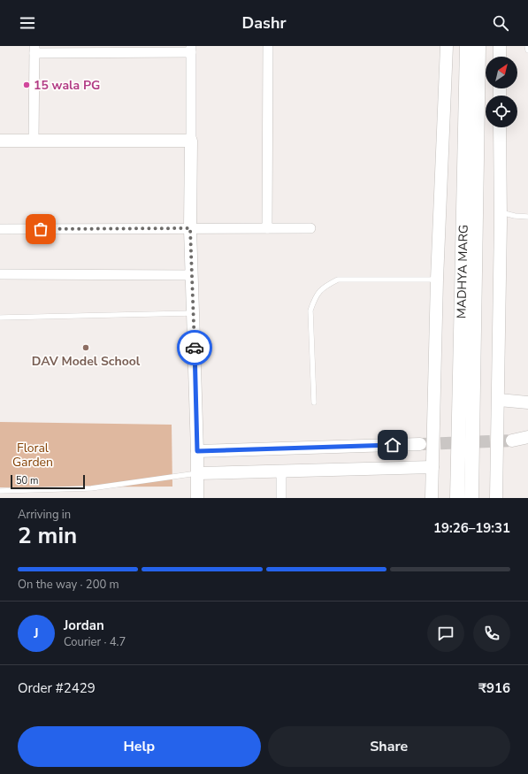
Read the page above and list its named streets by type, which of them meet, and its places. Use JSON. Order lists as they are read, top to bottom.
{
  "streets": {
    "main road": ["MADHYA MARG"]
  },
  "parks": ["Floral Garden"],
  "places": ["15 wala PG", "DAV Model School"],
  "scale_bar": "50 m",
  "north": "top right",
  "page": {
    "header": "Dashr",
    "scale": "50 m",
    "heading": ["2 min", "Arriving in", "19:26–19:31"],
    "panel": [
      "Jordan",
      "Courier · 4.7",
      "Order #2429",
      "₹916"
    ],
    "bar": "On the way · 200 m",
    "round": "J",
    "buttons": ["Help", "Share"]
  }
}
